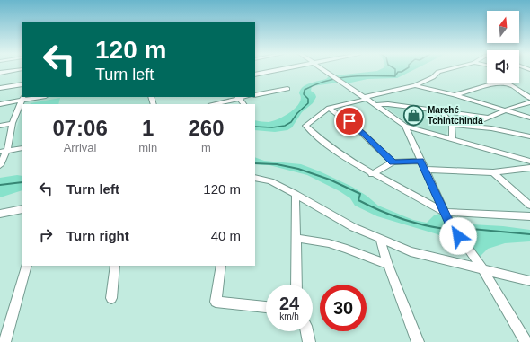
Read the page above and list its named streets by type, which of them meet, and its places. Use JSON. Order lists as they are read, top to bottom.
{
  "places": {
    "shop": ["Marché Tchintchinda"]
  },
  "north": "top",
  "page": {
    "turn": ["120 m", "Turn left"],
    "eta": [
      "07:06",
      "Arrival",
      "1",
      "min",
      "260",
      "m"
    ],
    "list": [
      {
        "name": "Turn left",
        "value": "120 m"
      },
      {
        "name": "Turn right",
        "value": "40 m"
      }
    ],
    "speed": "24 km/h",
    "limit": "30"
  }
}
